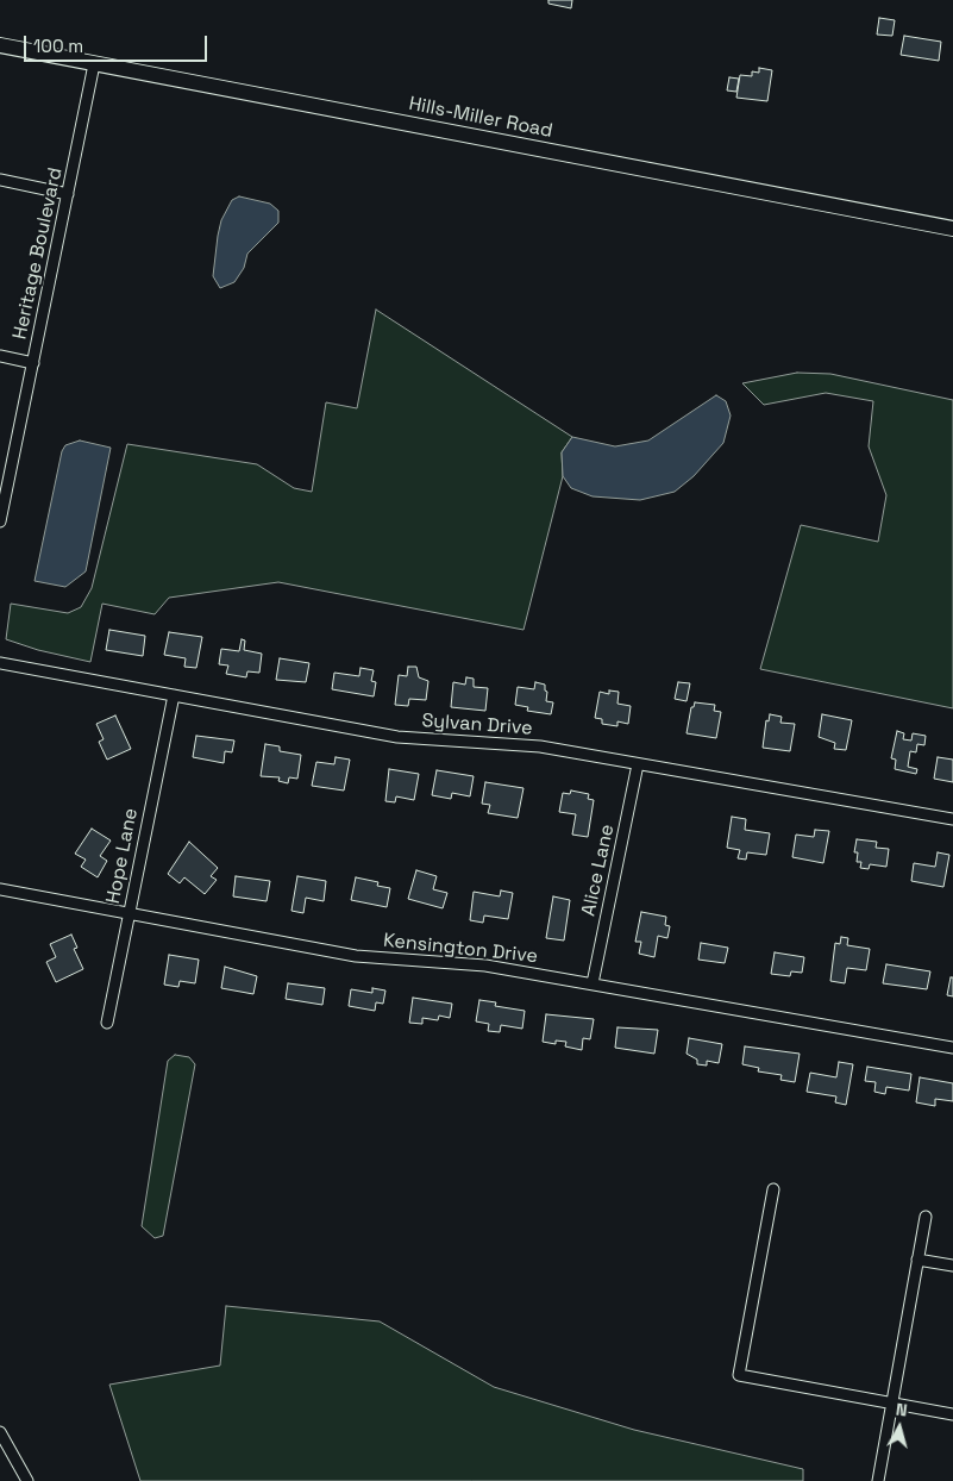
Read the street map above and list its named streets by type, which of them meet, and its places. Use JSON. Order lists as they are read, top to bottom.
{
  "streets": {
    "street": [
      "Hills-Miller Road",
      "Heritage Boulevard",
      "Sylvan Drive",
      "Hope Lane",
      "Alice Lane",
      "Kensington Drive"
    ]
  },
  "crossings": [
    ["Hills-Miller Road", "Heritage Boulevard"],
    ["Sylvan Drive", "Hope Lane"],
    ["Sylvan Drive", "Alice Lane"],
    ["Hope Lane", "Kensington Drive"],
    ["Alice Lane", "Kensington Drive"]
  ],
  "scale_bar": "100 m",
  "north": "top"
}
